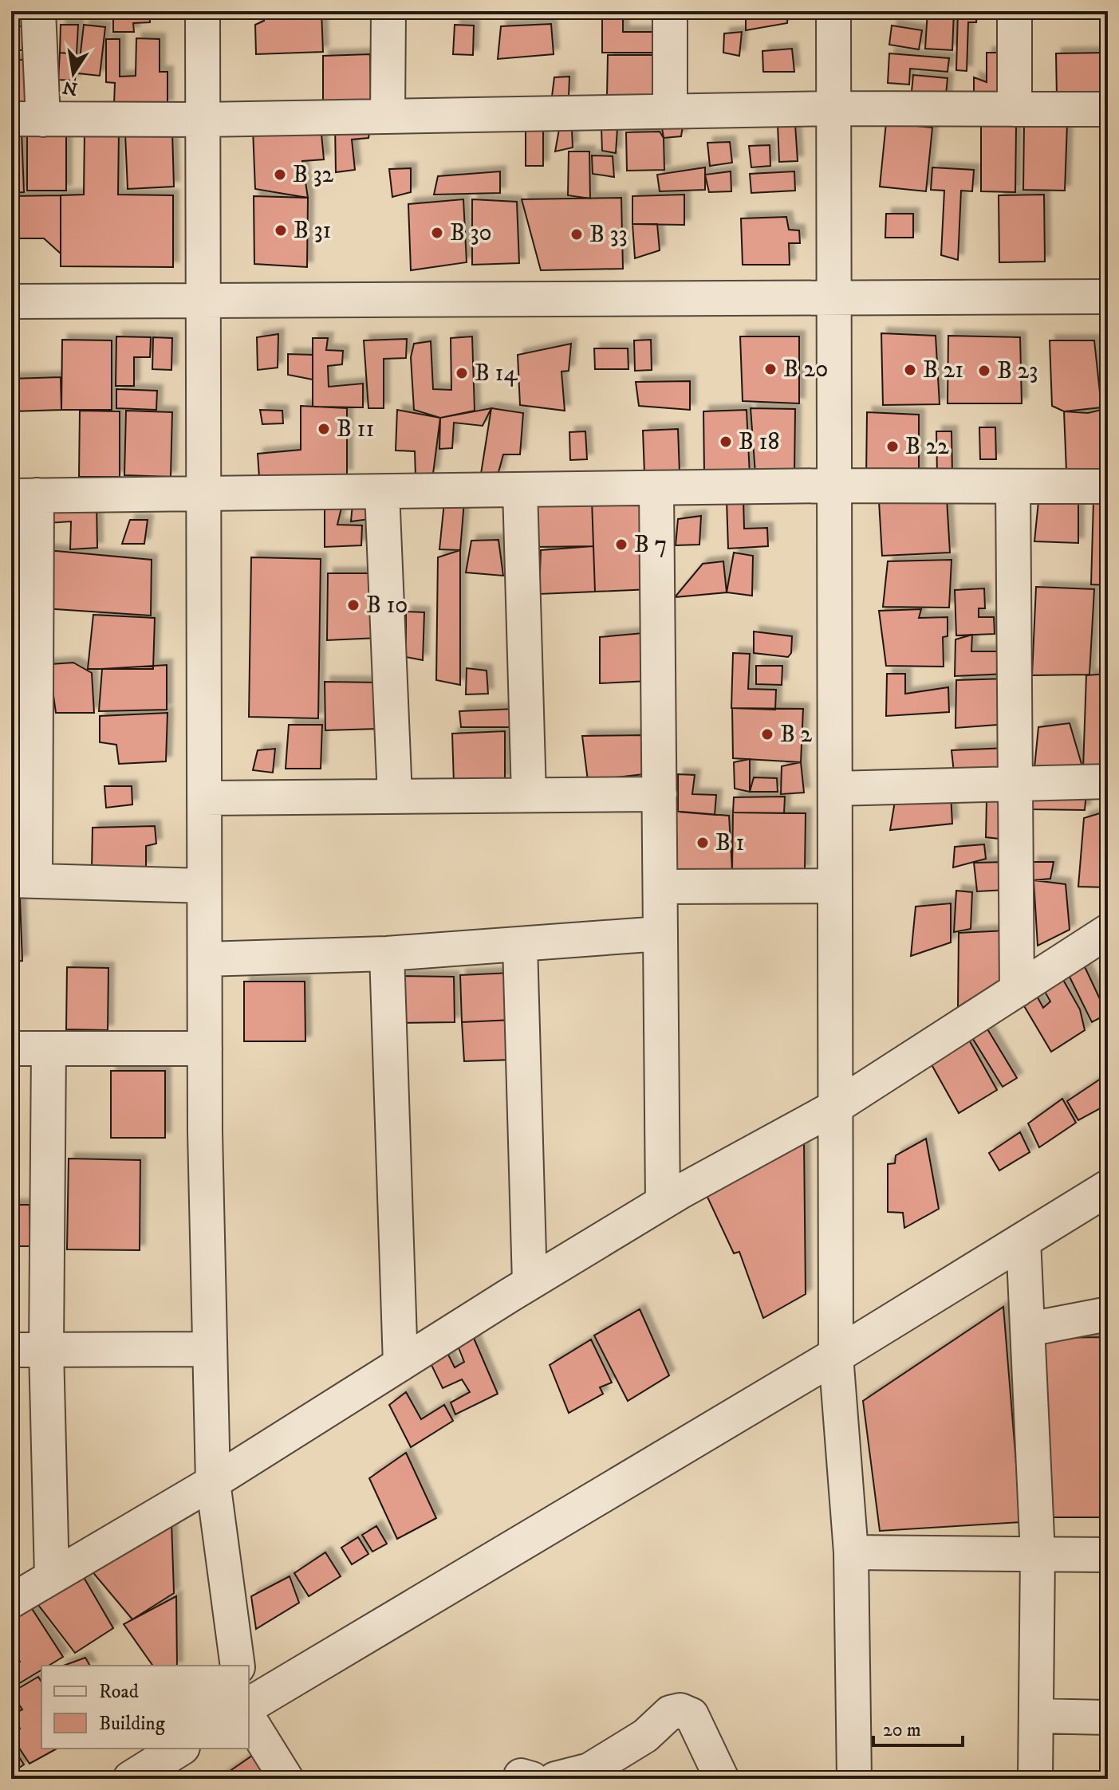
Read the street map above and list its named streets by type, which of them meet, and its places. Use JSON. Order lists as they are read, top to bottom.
{
  "places": [
    "B 32",
    "B 31",
    "B 30",
    "B 33",
    "B 20",
    "B 21",
    "B 23",
    "B 14",
    "B 11",
    "B 18",
    "B 22",
    "B 7",
    "B 10",
    "B 2",
    "B 1"
  ],
  "legend": ["Road", "Building"],
  "scale_bar": "20 m",
  "north": "bottom"
}
